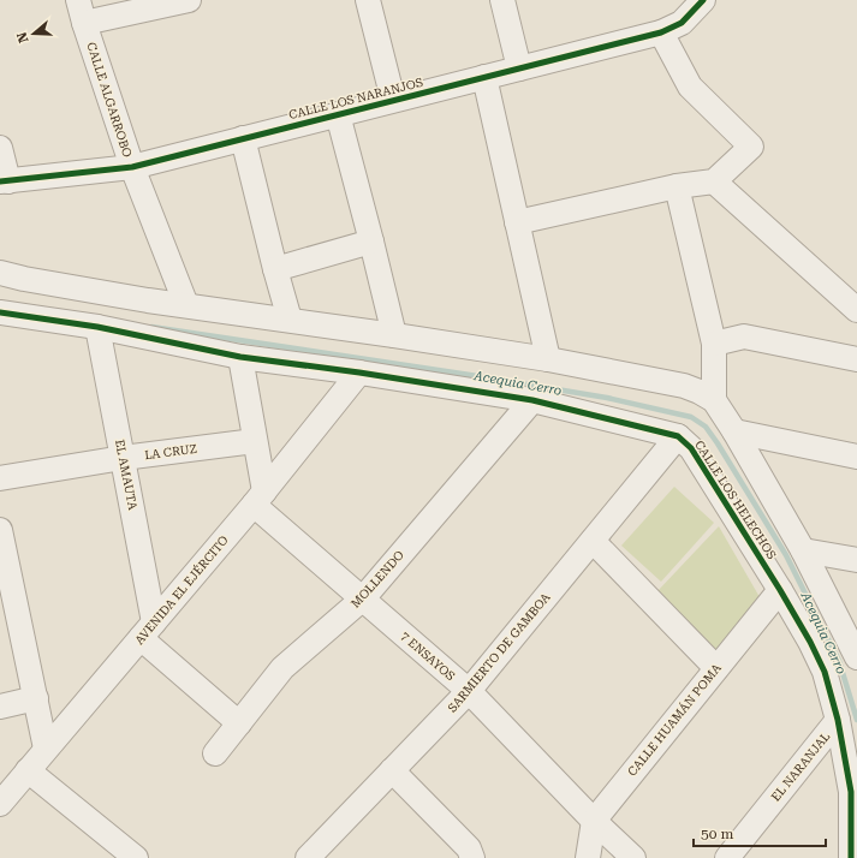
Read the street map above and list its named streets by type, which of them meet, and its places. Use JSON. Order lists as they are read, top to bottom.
{
  "streets": {
    "street": [
      "CALLE LOS NARANJOS",
      "CALLE ALGARROBO",
      "LA CRUZ",
      "EL AMAUTA",
      "CALLE LOS HELECHOS",
      "MOLLENDO",
      "AVENIDA EL EJÉRCITO",
      "SARMIERTO DE GAMBOA",
      "7 ENSAYOS",
      "CALLE HUAMÁN POMA",
      "EL NARANJAL"
    ]
  },
  "crossings": [
    ["CALLE LOS NARANJOS", "CALLE ALGARROBO"],
    ["LA CRUZ", "EL AMAUTA"],
    ["EL AMAUTA", "AVENIDA EL EJÉRCITO"],
    ["CALLE LOS HELECHOS", "MOLLENDO"],
    ["CALLE LOS HELECHOS", "AVENIDA EL EJÉRCITO"],
    ["CALLE LOS HELECHOS", "SARMIERTO DE GAMBOA"],
    ["CALLE LOS HELECHOS", "CALLE HUAMÁN POMA"],
    ["CALLE LOS HELECHOS", "EL NARANJAL"],
    ["MOLLENDO", "7 ENSAYOS"],
    ["AVENIDA EL EJÉRCITO", "7 ENSAYOS"],
    ["SARMIERTO DE GAMBOA", "7 ENSAYOS"],
    ["7 ENSAYOS", "CALLE HUAMÁN POMA"]
  ],
  "water": ["Acequia Cerro"],
  "scale_bar": "50 m",
  "north": "left"
}
